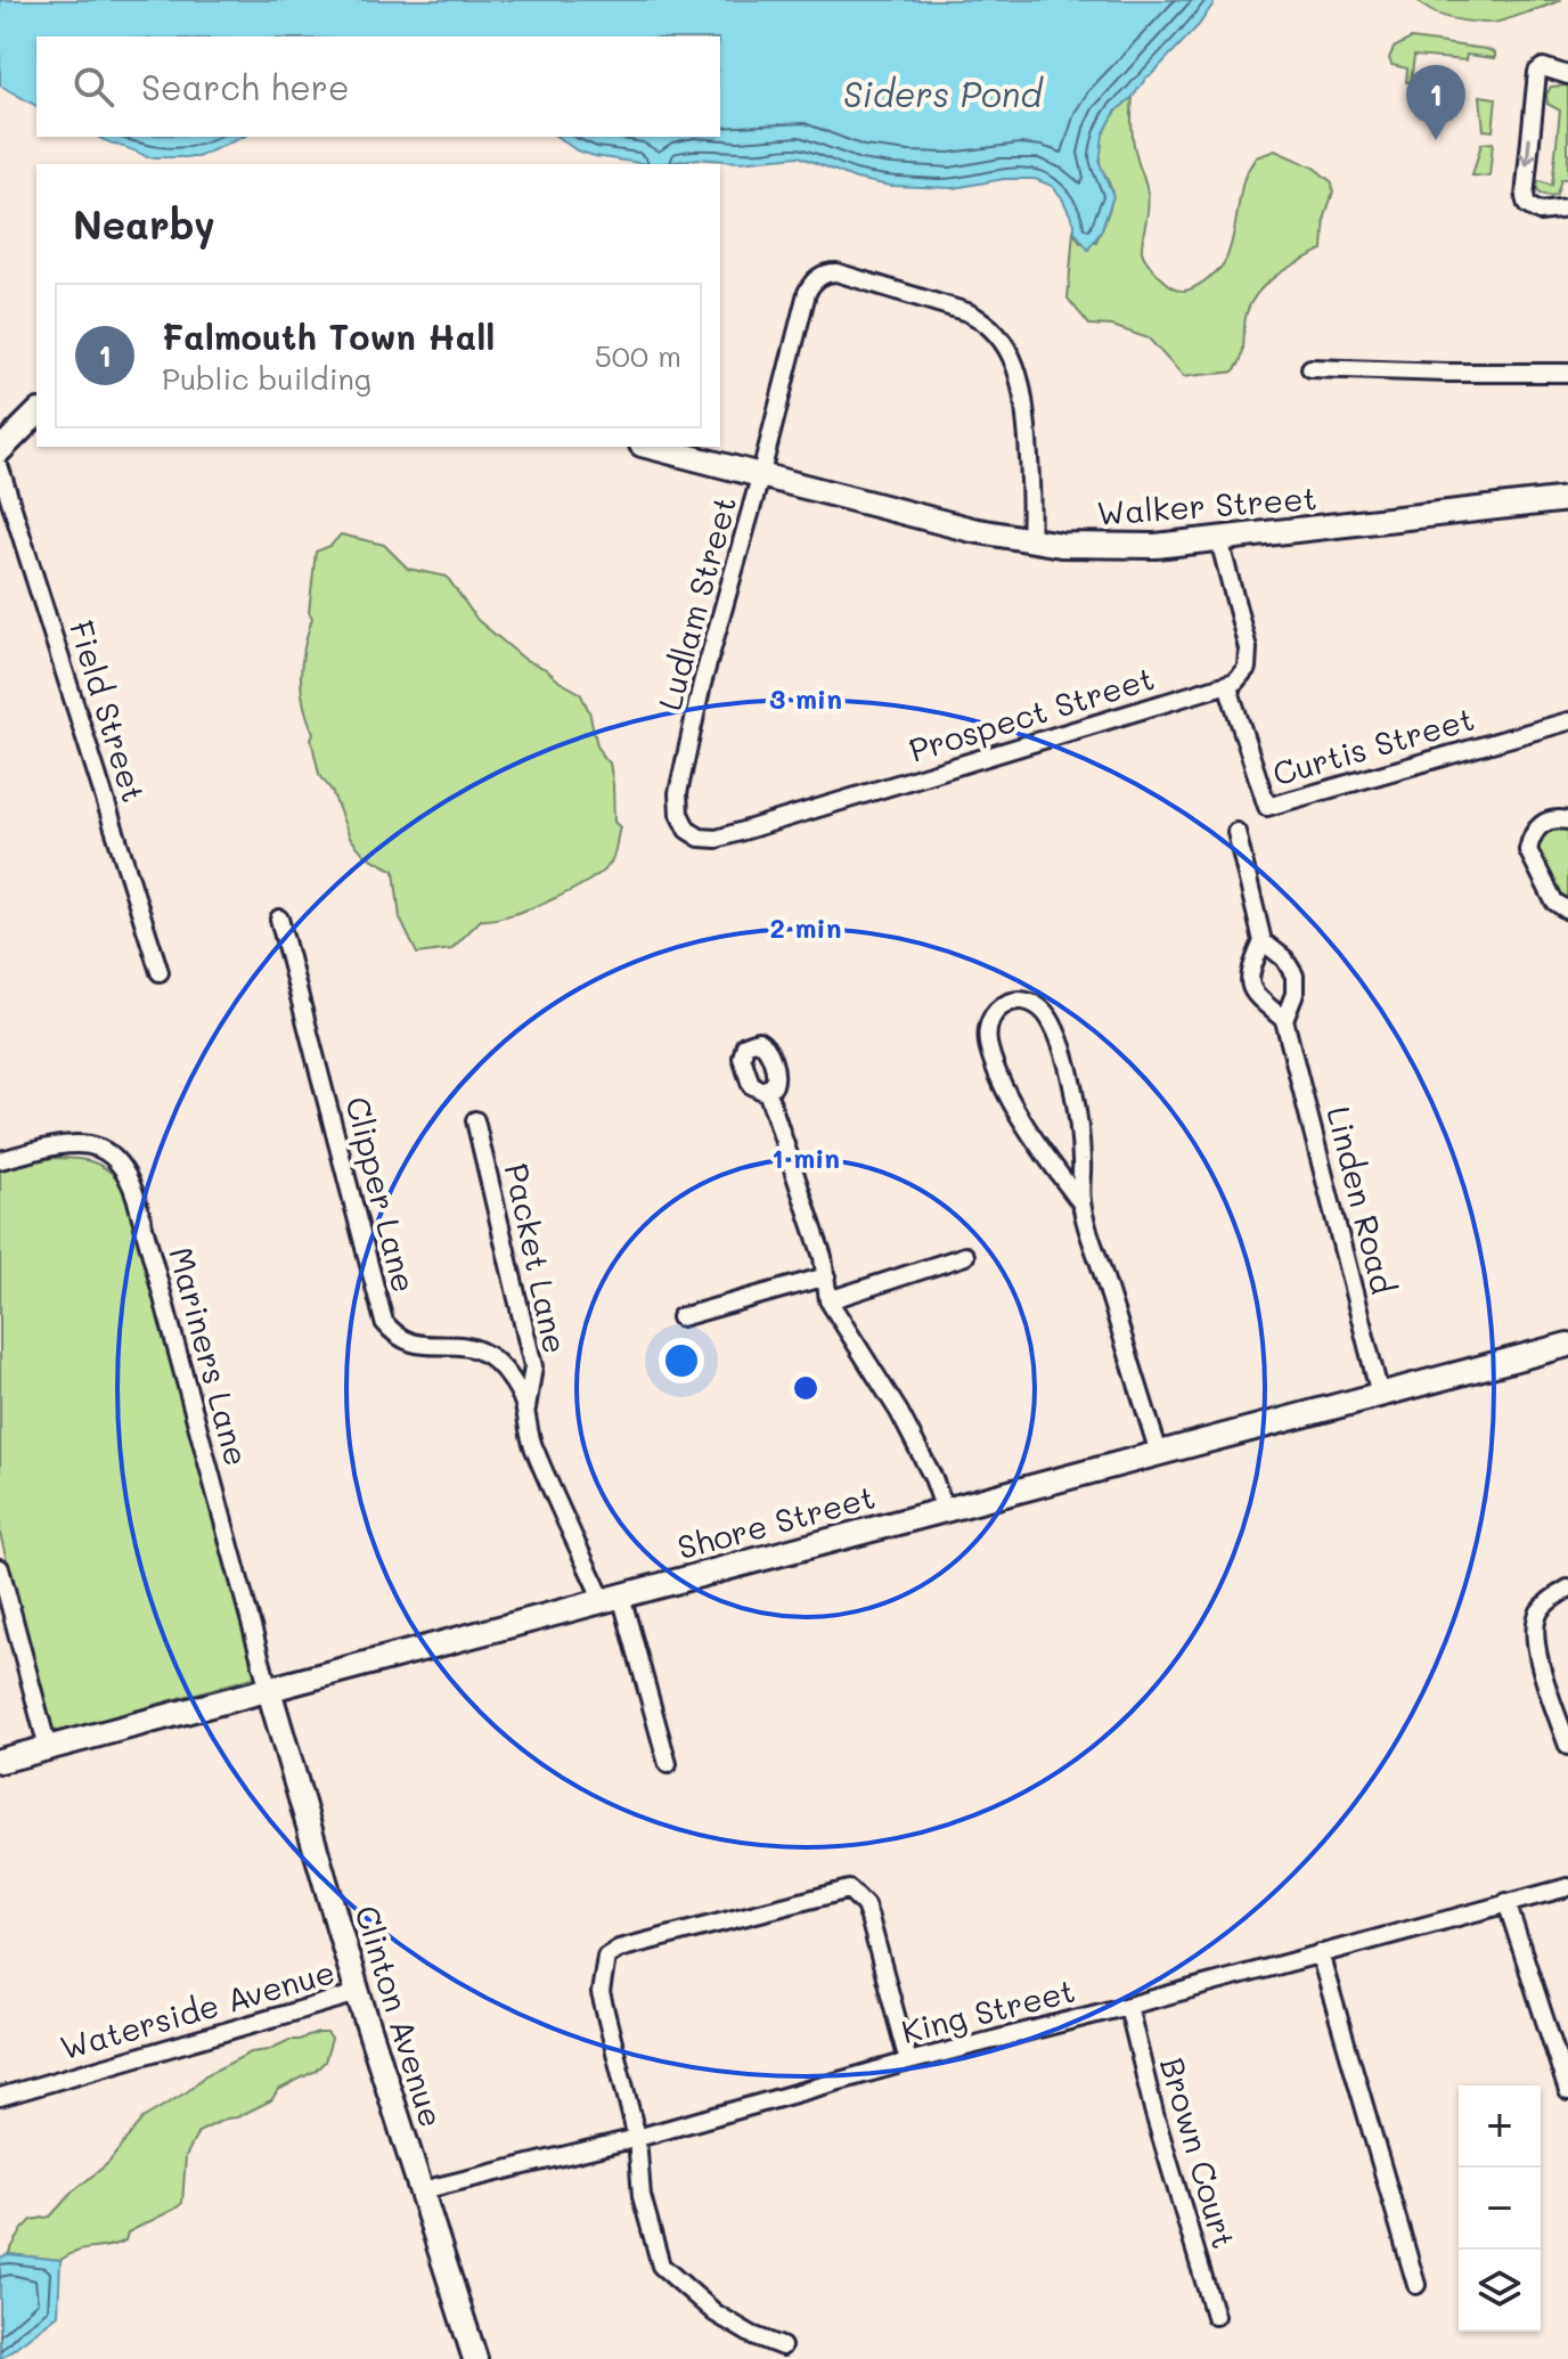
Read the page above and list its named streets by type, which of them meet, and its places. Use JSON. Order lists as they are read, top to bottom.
{
  "streets": {
    "street": [
      "Walker Street",
      "Ludlam Street",
      "Field Street",
      "Prospect Street",
      "Curtis Street",
      "Clipper Lane",
      "Linden Road",
      "Packet Lane",
      "Mariners Lane",
      "Shore Street",
      "Waterside Avenue",
      "King Street",
      "Clinton Avenue",
      "Brown Court"
    ]
  },
  "crossings": [
    ["Walker Street", "Ludlam Street"],
    ["Ludlam Street", "Prospect Street"],
    ["Prospect Street", "Curtis Street"],
    ["Clipper Lane", "Packet Lane"],
    ["Clipper Lane", "Shore Street"],
    ["Linden Road", "Shore Street"],
    ["Mariners Lane", "Shore Street"],
    ["Mariners Lane", "Clinton Avenue"],
    ["Shore Street", "Clinton Avenue"],
    ["Waterside Avenue", "Clinton Avenue"],
    ["King Street", "Clinton Avenue"],
    ["King Street", "Brown Court"]
  ],
  "water": ["Siders Pond"],
  "page": {
    "search": "Search here",
    "pins": "1",
    "heading": "Nearby",
    "list": [
      {
        "mark": "1",
        "name": "Falmouth Town Hall",
        "note": "Public building",
        "value": "500 m"
      }
    ],
    "map_buttons": ["+", "−"]
  },
  "rings": ["3 min", "2 min", "1 min"]
}
